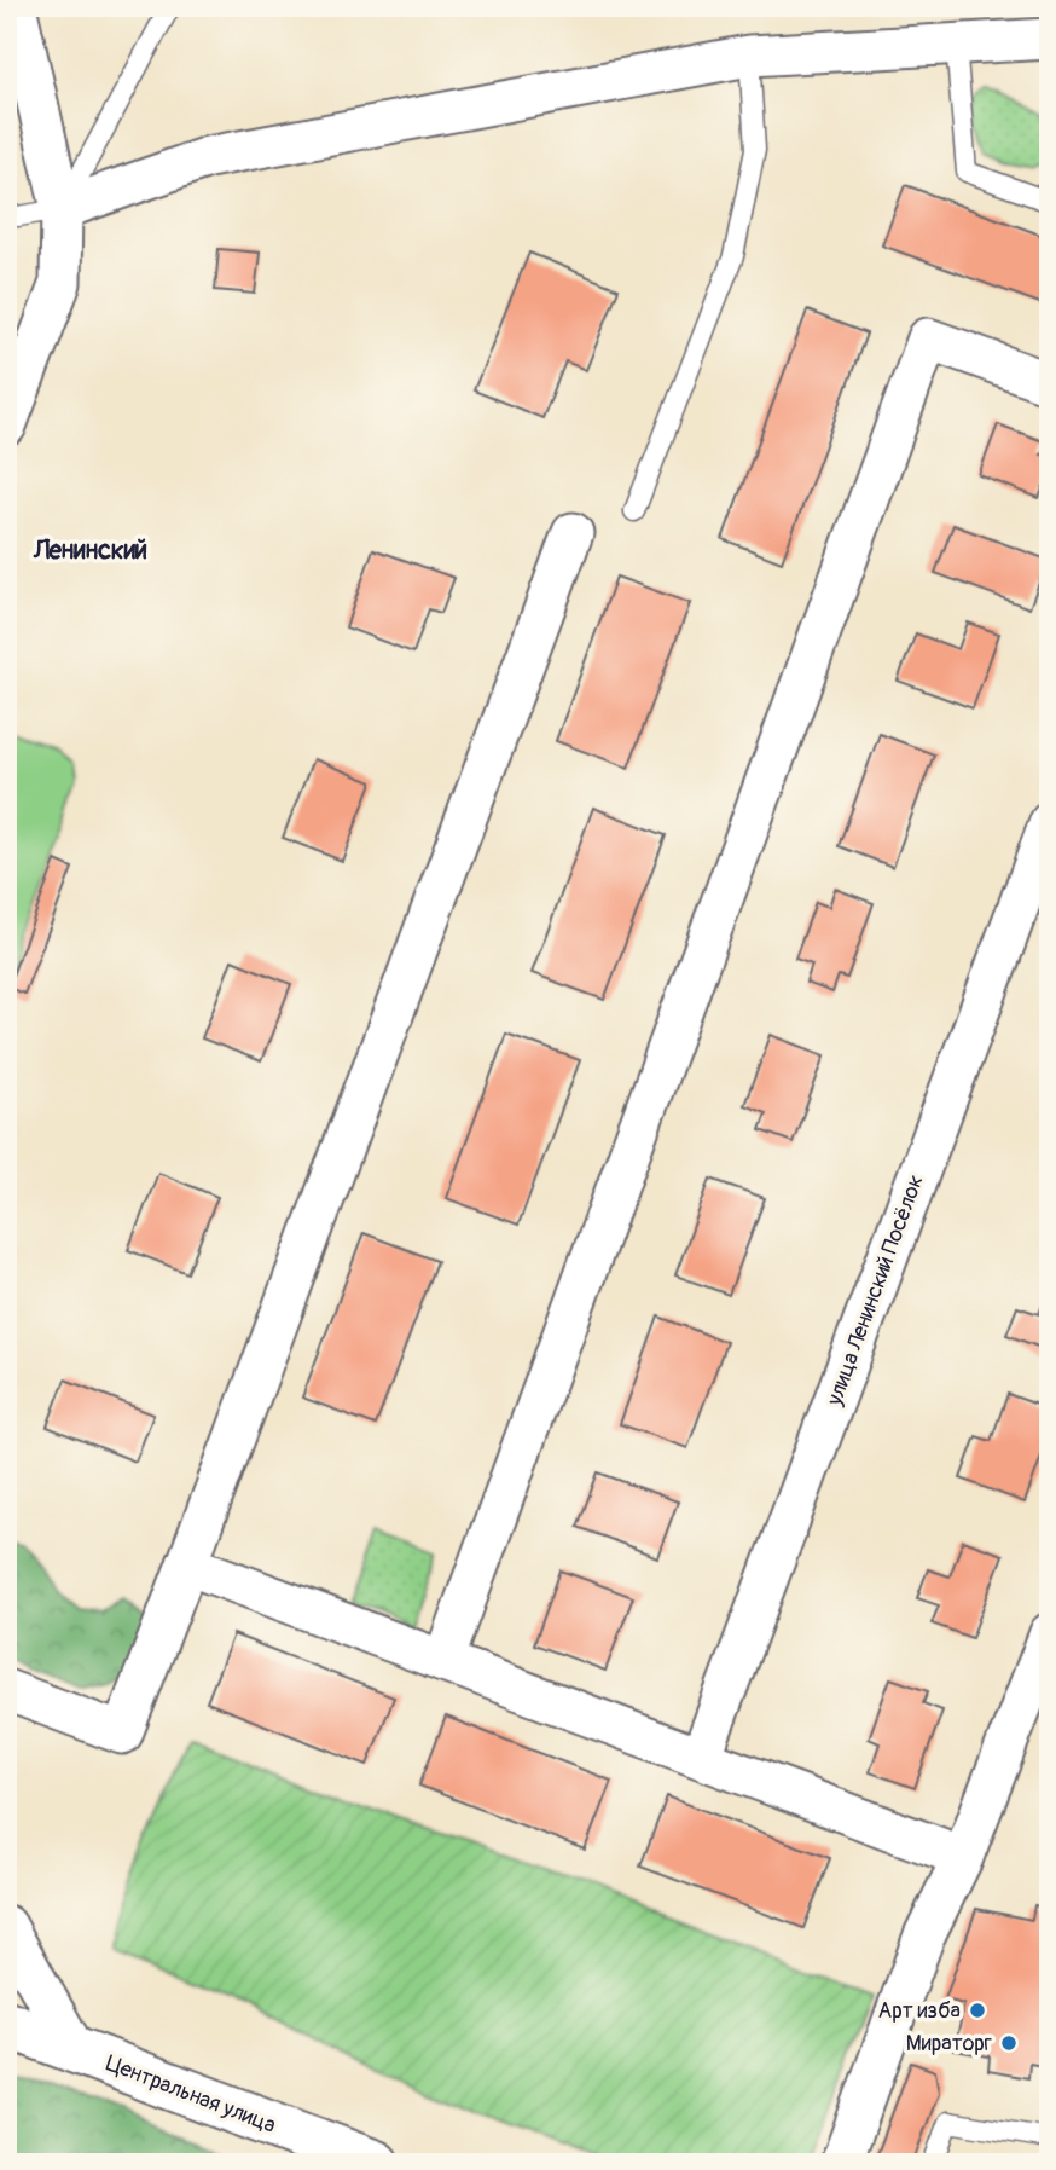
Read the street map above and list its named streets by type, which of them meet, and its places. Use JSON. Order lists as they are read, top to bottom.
{
  "streets": {
    "main road": ["Центральная улица"],
    "street": ["улица Ленинский Посёлок"]
  },
  "districts": ["Ленинский"],
  "places": ["Арт изба", "Мираторг"]
}
